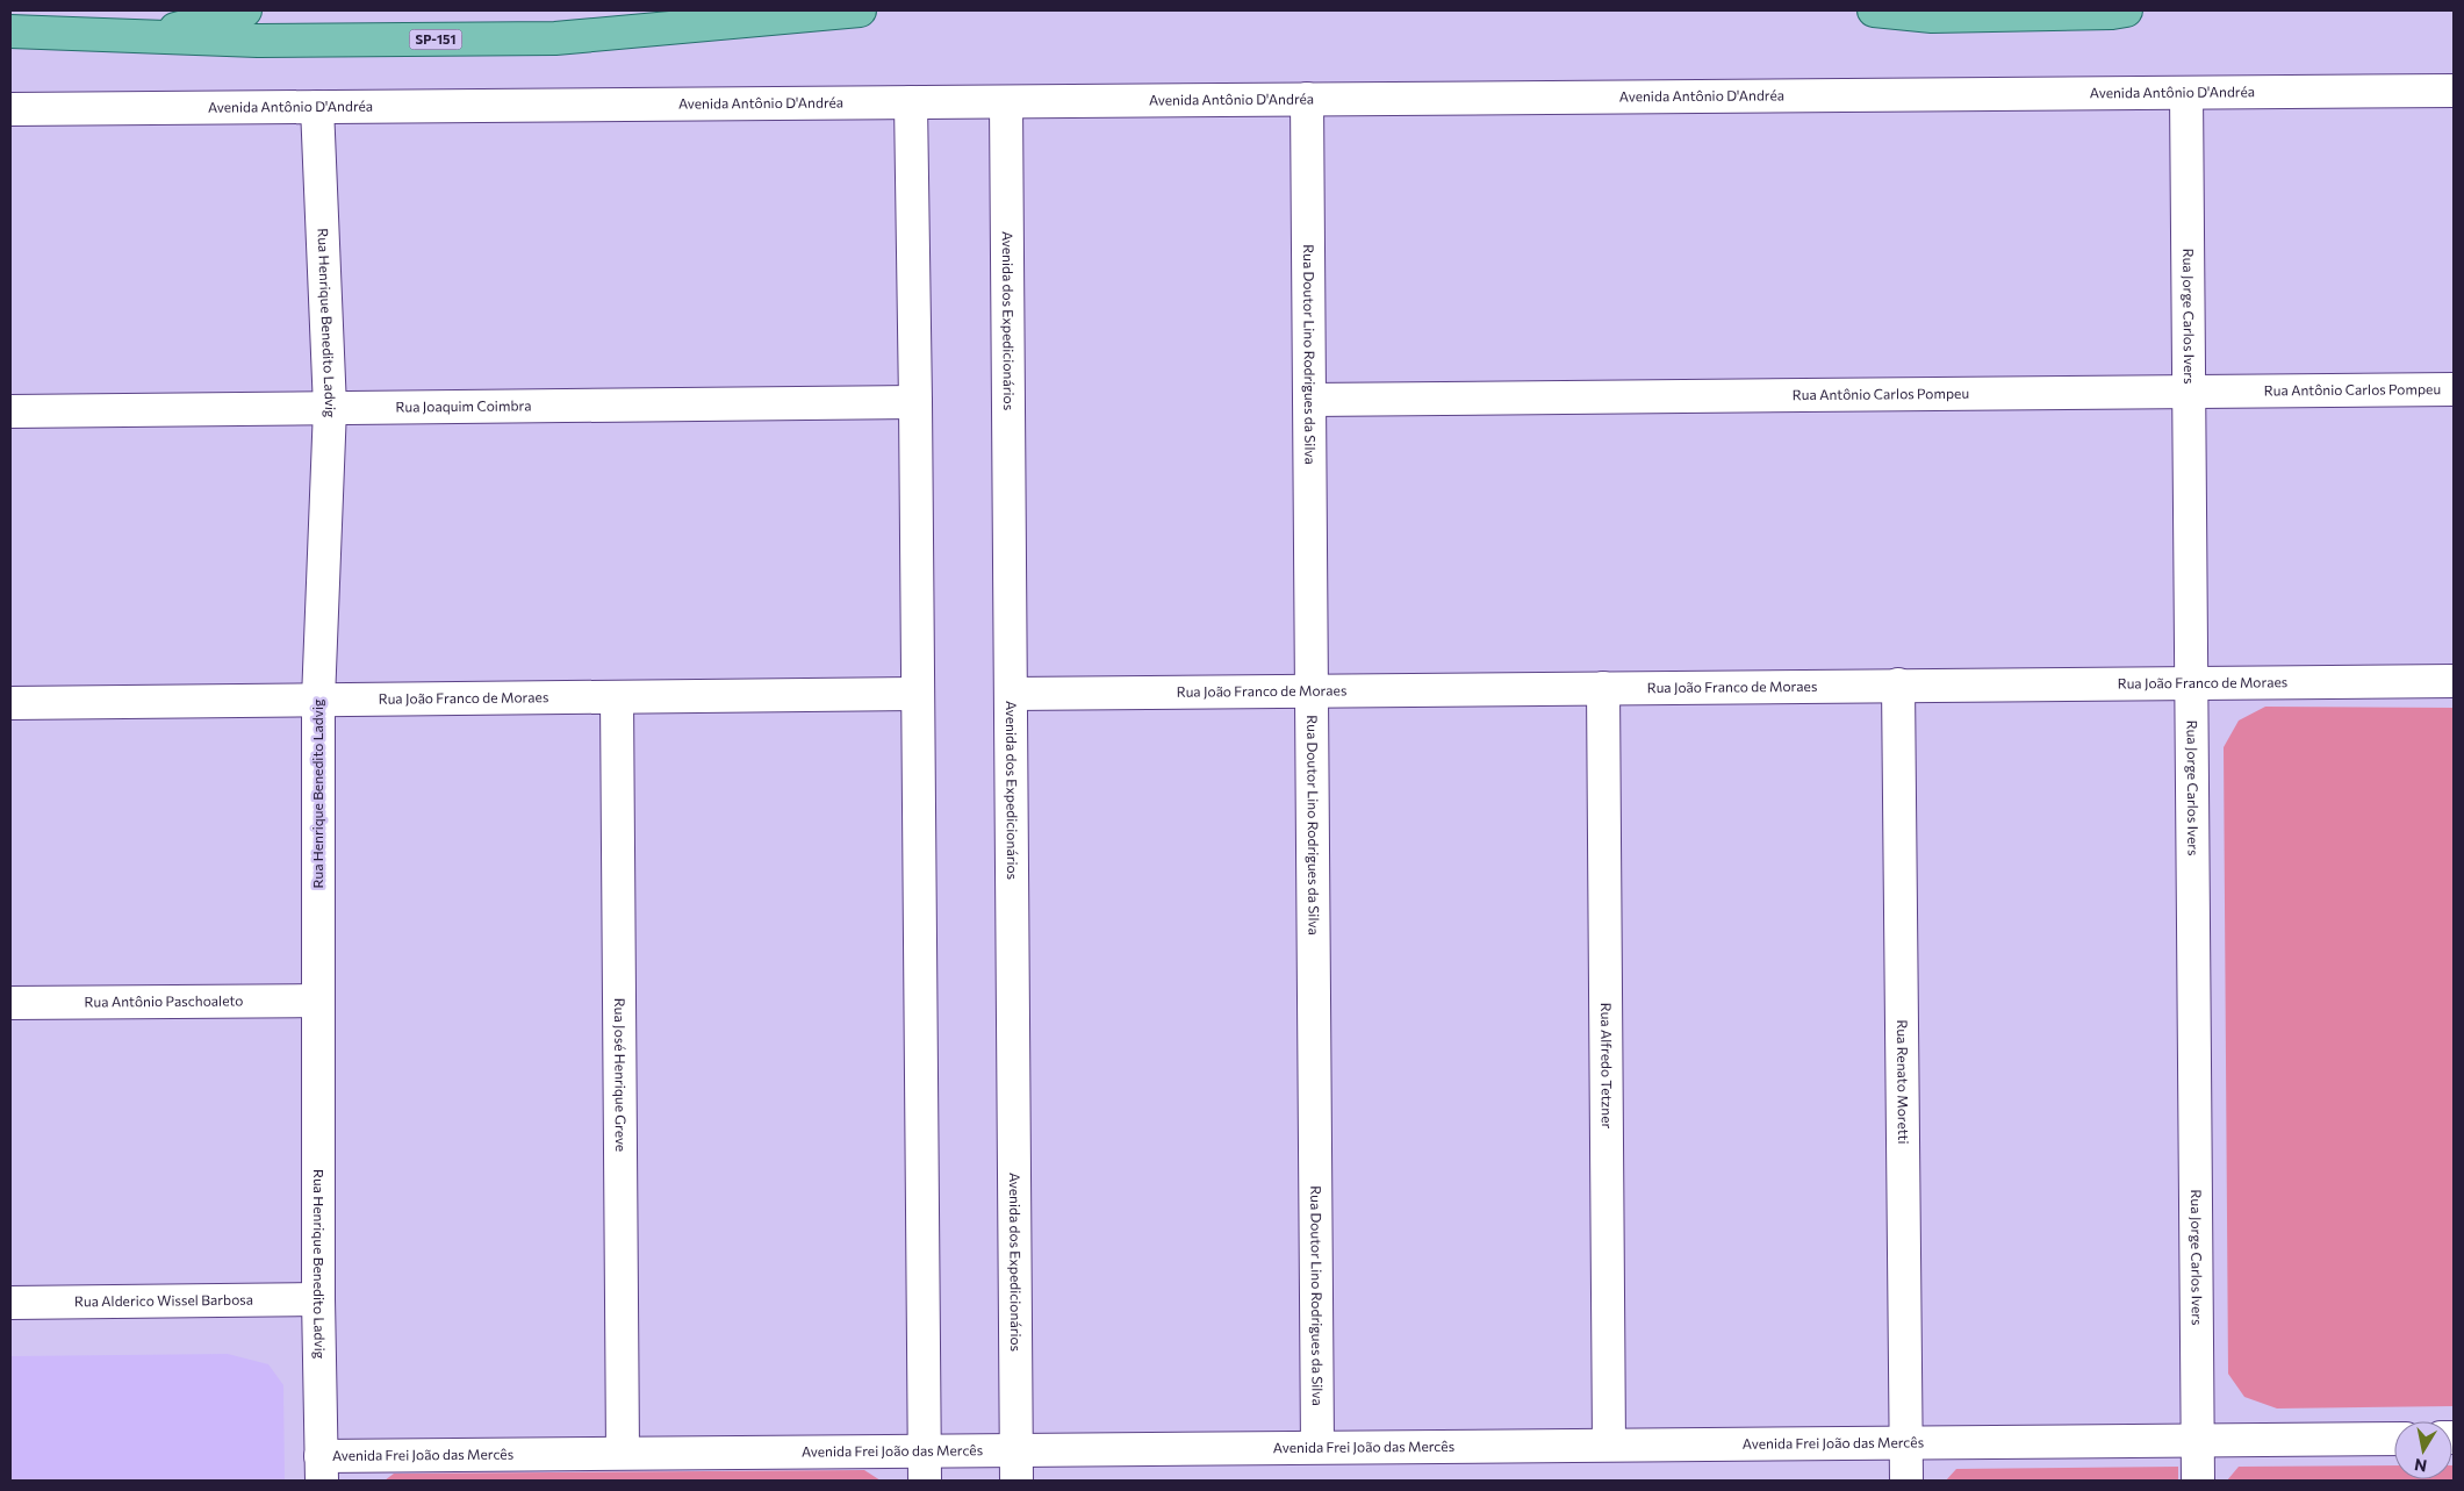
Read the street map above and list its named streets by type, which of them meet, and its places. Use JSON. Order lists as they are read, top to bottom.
{
  "streets": {
    "main road": ["SP-151"],
    "street": [
      "Avenida Antônio D'Andréa",
      "Rua Jorge Carlos Ivers",
      "Avenida dos Expedicionários",
      "Rua Henrique Benedito Ladvig",
      "Rua Doutor Lino Rodrigues da Silva",
      "Rua Antônio Carlos Pompeu",
      "Rua Joaquim Coimbra",
      "Rua João Franco de Moraes",
      "Rua Antônio Paschoaleto",
      "Rua Alfredo Tetzner",
      "Rua José Henrique Greve",
      "Rua Renato Moretti",
      "Rua Alderico Wissel Barbosa",
      "Avenida Frei João das Mercês"
    ]
  },
  "crossings": [
    ["Avenida Antônio D'Andréa", "Rua Jorge Carlos Ivers"],
    ["Avenida Antônio D'Andréa", "Avenida dos Expedicionários"],
    ["Avenida Antônio D'Andréa", "Rua Henrique Benedito Ladvig"],
    ["Avenida Antônio D'Andréa", "Rua Doutor Lino Rodrigues da Silva"],
    ["Rua Jorge Carlos Ivers", "Rua Antônio Carlos Pompeu"],
    ["Rua Jorge Carlos Ivers", "Rua João Franco de Moraes"],
    ["Rua Jorge Carlos Ivers", "Avenida Frei João das Mercês"],
    ["Avenida dos Expedicionários", "Rua João Franco de Moraes"],
    ["Avenida dos Expedicionários", "Avenida Frei João das Mercês"],
    ["Rua Henrique Benedito Ladvig", "Rua Joaquim Coimbra"],
    ["Rua Henrique Benedito Ladvig", "Rua João Franco de Moraes"],
    ["Rua Henrique Benedito Ladvig", "Rua Antônio Paschoaleto"],
    ["Rua Henrique Benedito Ladvig", "Rua Alderico Wissel Barbosa"],
    ["Rua Henrique Benedito Ladvig", "Avenida Frei João das Mercês"],
    ["Rua Doutor Lino Rodrigues da Silva", "Rua Antônio Carlos Pompeu"],
    ["Rua Doutor Lino Rodrigues da Silva", "Rua João Franco de Moraes"],
    ["Rua Doutor Lino Rodrigues da Silva", "Avenida Frei João das Mercês"],
    ["Rua João Franco de Moraes", "Rua Alfredo Tetzner"],
    ["Rua João Franco de Moraes", "Rua José Henrique Greve"],
    ["Rua João Franco de Moraes", "Rua Renato Moretti"],
    ["Rua Alfredo Tetzner", "Avenida Frei João das Mercês"],
    ["Rua José Henrique Greve", "Avenida Frei João das Mercês"],
    ["Rua Renato Moretti", "Avenida Frei João das Mercês"]
  ],
  "north": "bottom"
}
